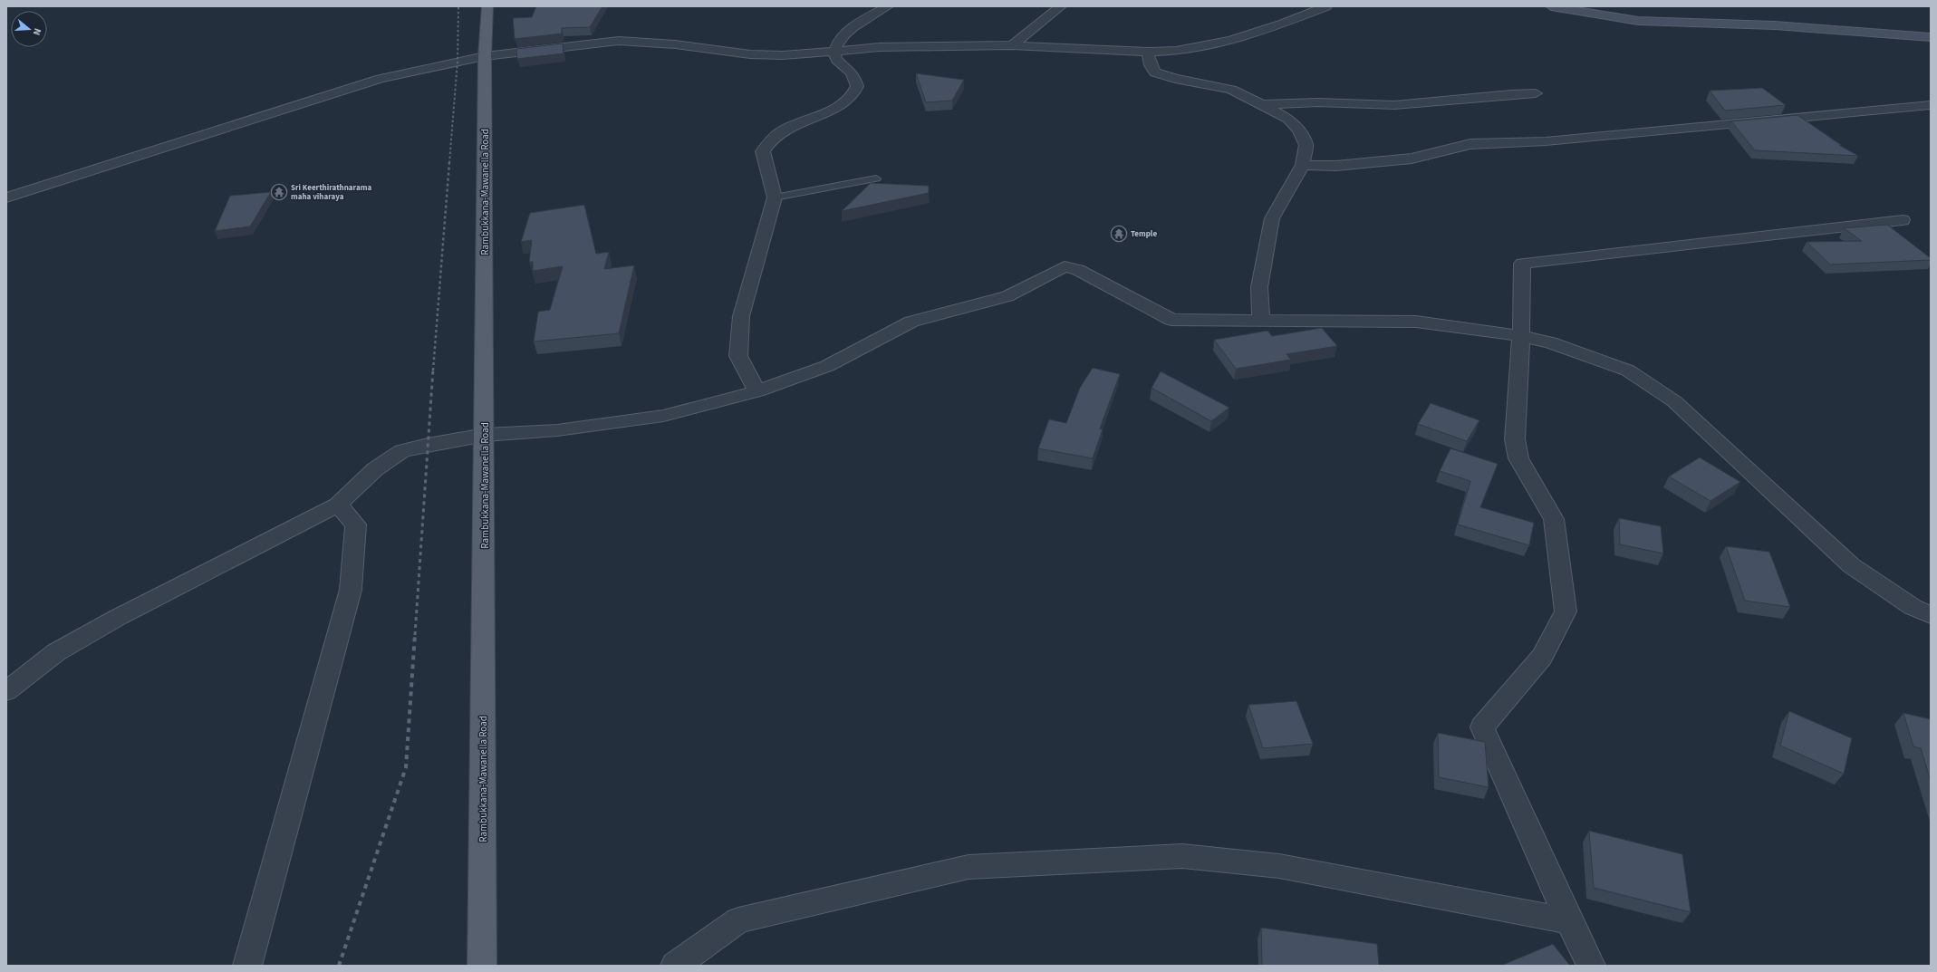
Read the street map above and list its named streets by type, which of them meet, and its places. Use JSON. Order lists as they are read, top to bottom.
{
  "streets": {
    "main road": ["Rambukkana-Mawanella Road"]
  },
  "places": {
    "temple": ["Sri Keerthirathnarama maha viharaya", "Temple"]
  },
  "north": "right"
}
